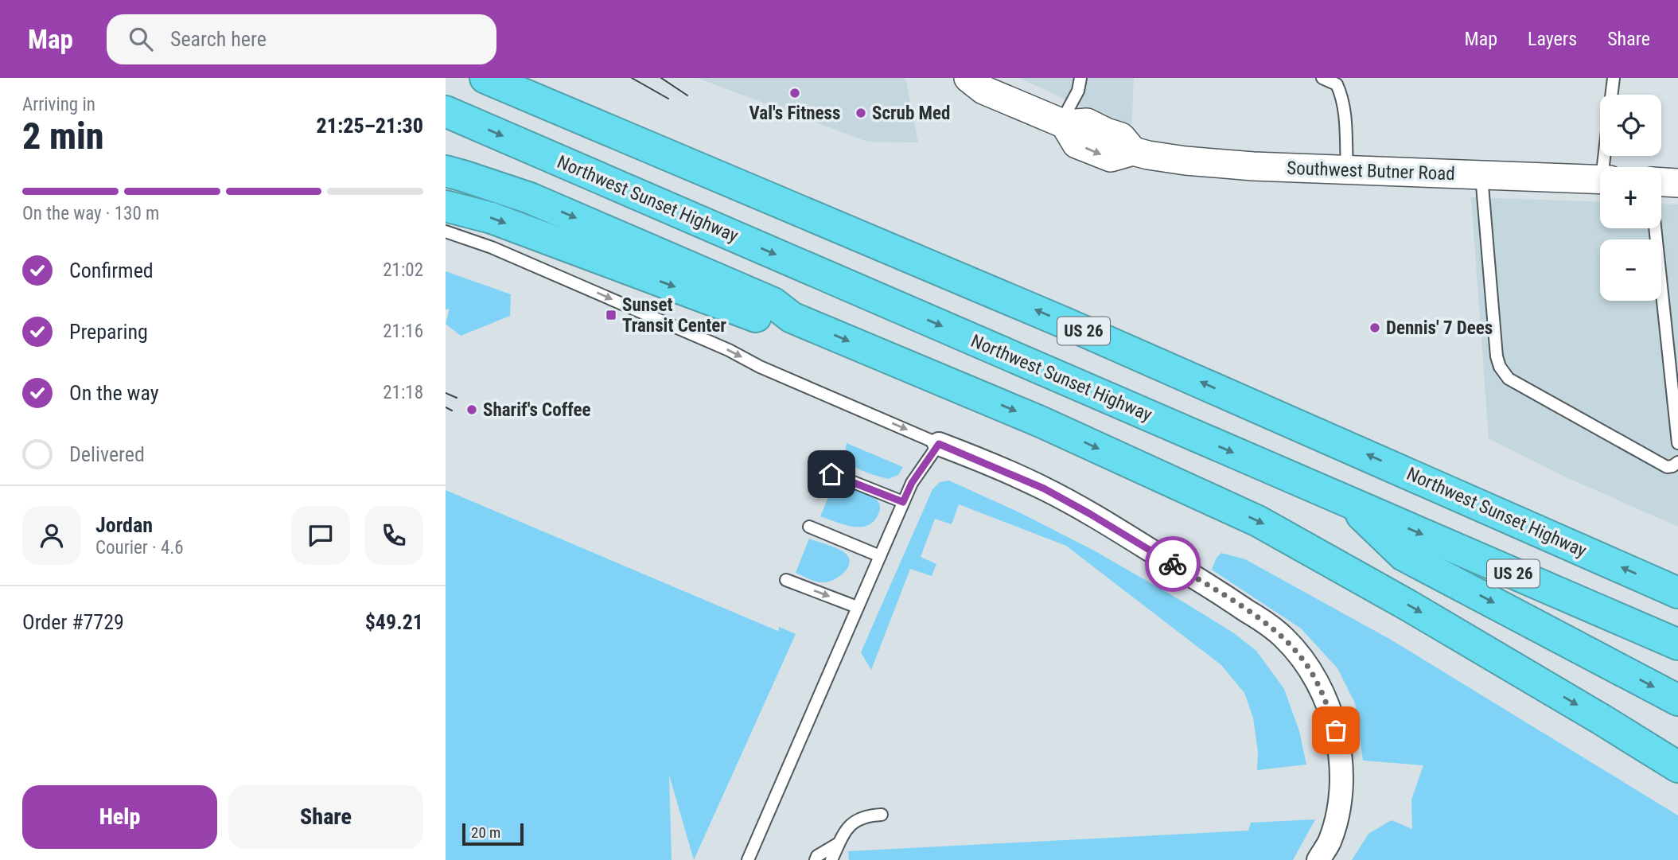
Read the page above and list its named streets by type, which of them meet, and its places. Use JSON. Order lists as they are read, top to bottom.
{
  "streets": {
    "highway": ["Northwest Sunset Highway", "US 26"],
    "street": ["Southwest Butner Road"]
  },
  "places": {
    "other": [
      "Val's Fitness",
      "Scrub Med",
      "Dennis' 7 Dees",
      "Sharif's Coffee"
    ],
    "transit": ["Sunset Transit Center"]
  },
  "scale_bar": "20 m",
  "page": {
    "header": "Map",
    "search": "Search here",
    "nav": ["Map", "Layers", "Share"],
    "heading": ["2 min", "Arriving in", "21:25–21:30"],
    "panel": [
      "Jordan",
      "Courier · 4.6",
      "Order #7729",
      "$49.21"
    ],
    "map_buttons": ["+", "−"],
    "bar": "On the way · 130 m",
    "list": [
      ["Confirmed", "21:02"],
      ["Preparing", "21:16"],
      ["On the way", "21:18"],
      "Delivered"
    ],
    "buttons": ["Help", "Share"],
    "scale": "20 m"
  }
}
